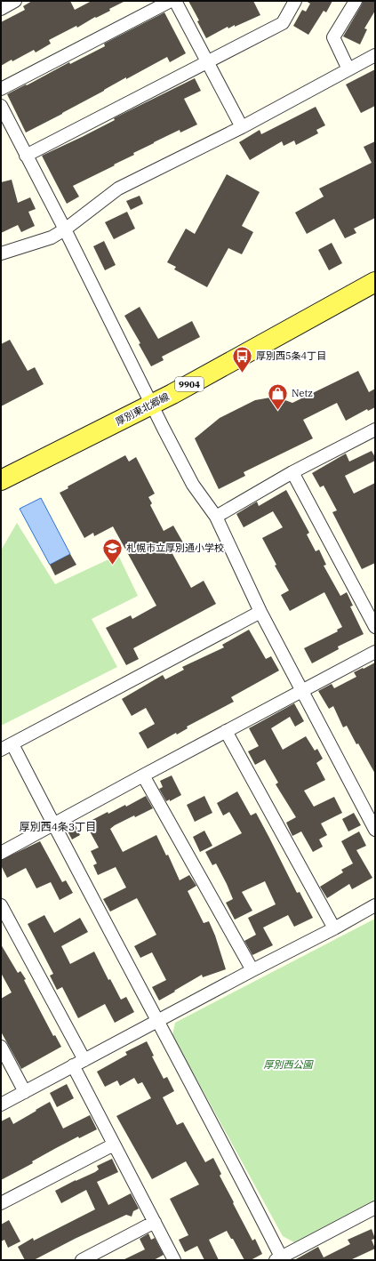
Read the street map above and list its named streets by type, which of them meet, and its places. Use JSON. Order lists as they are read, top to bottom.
{
  "streets": {
    "main road": ["9904", "厚別東北郷線"]
  },
  "districts": ["厚別西4条3丁目"],
  "parks": ["厚別西公園"],
  "places": {
    "bus stop": ["厚別西5条4丁目"],
    "shop": ["Netz"],
    "school or university": ["札幌市立厚別通小学校"]
  }
}
